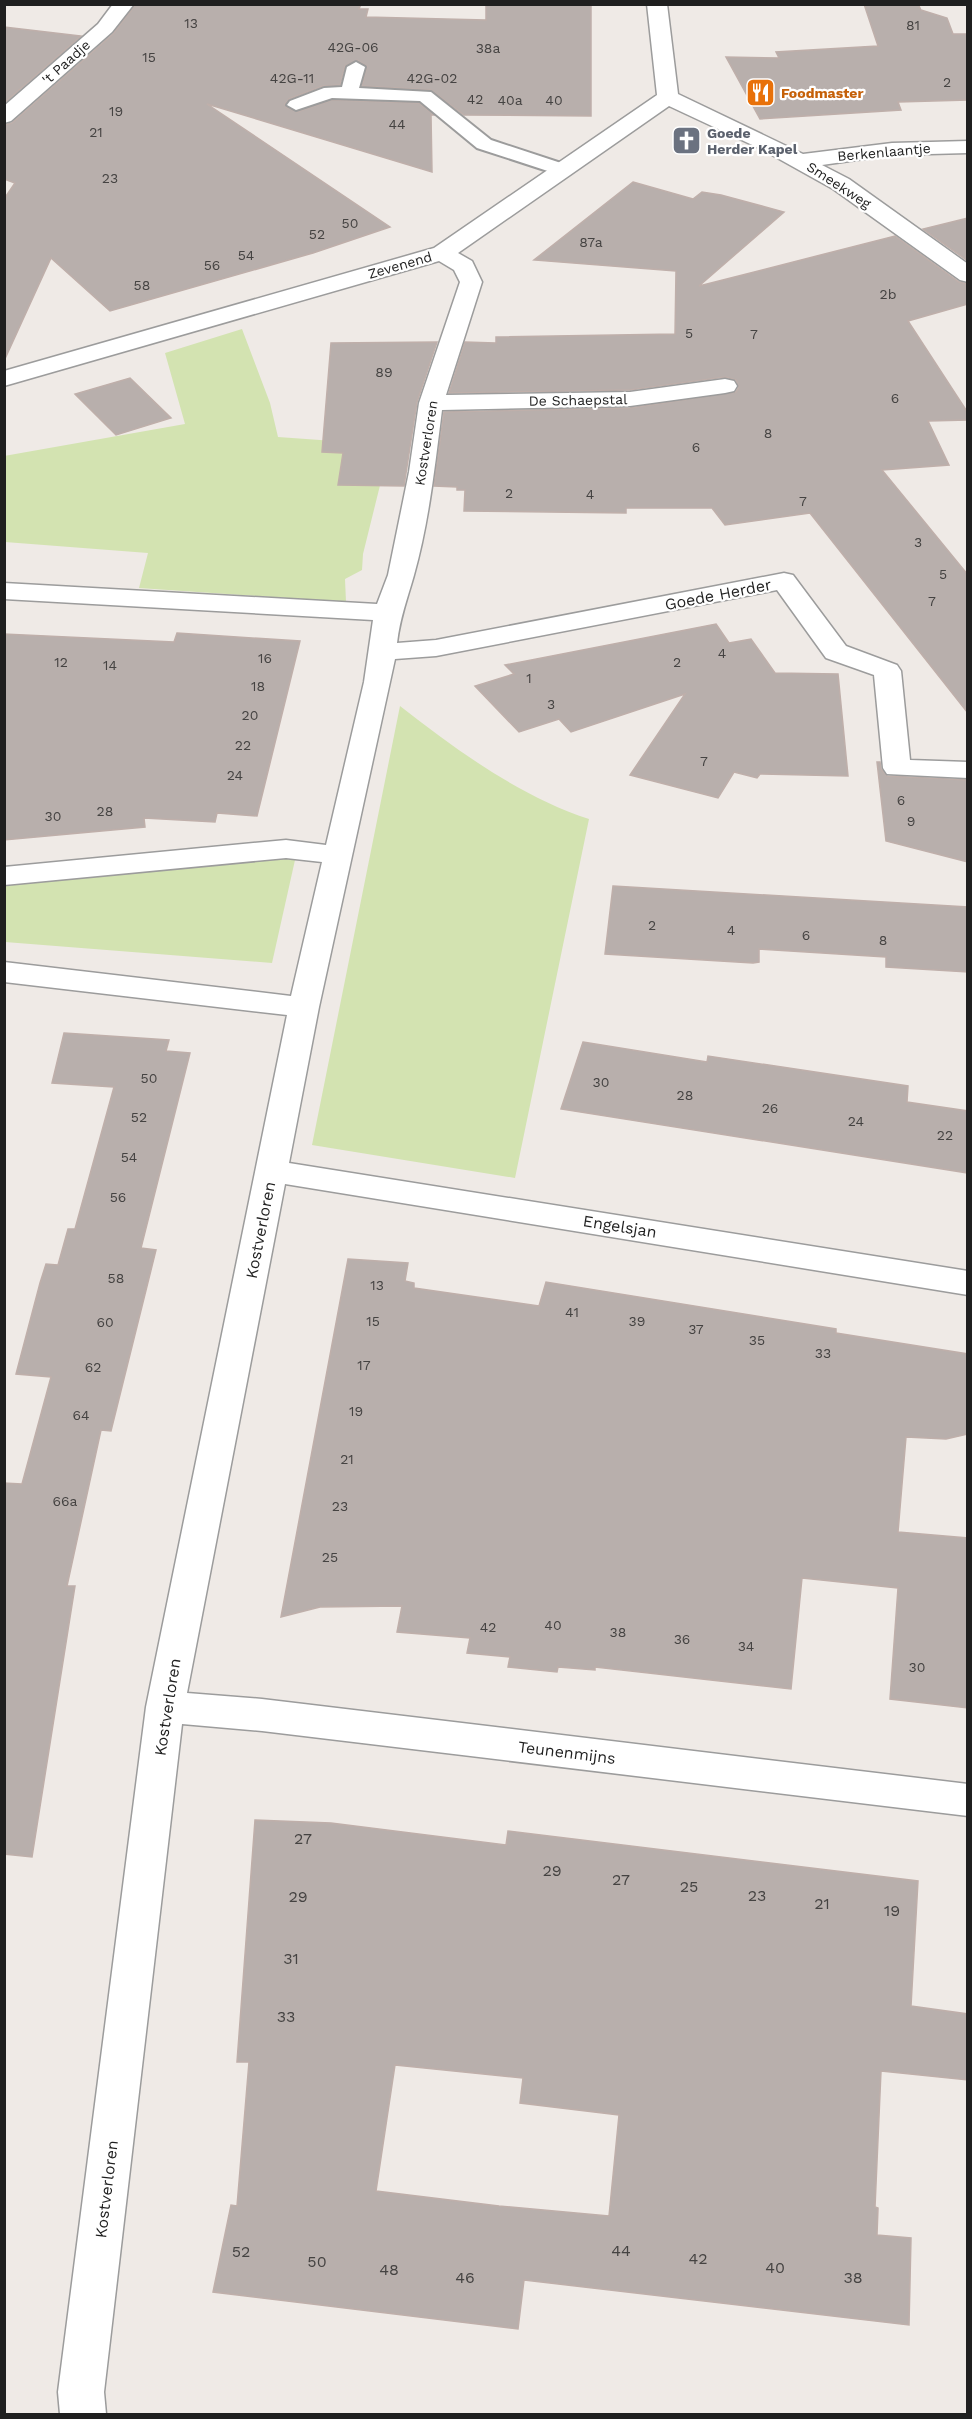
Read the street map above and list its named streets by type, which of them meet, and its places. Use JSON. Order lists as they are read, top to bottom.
{
  "streets": {
    "street": [
      "'t Paadje",
      "Berkenlaantje",
      "Smeekweg",
      "Zevenend",
      "De Schaepstal",
      "Kostverloren",
      "Goede Herder",
      "Engelsjan",
      "Teunenmijns"
    ]
  },
  "crossings": [
    ["Berkenlaantje", "Smeekweg"],
    ["Smeekweg", "Zevenend"],
    ["Zevenend", "Kostverloren"],
    ["De Schaepstal", "Kostverloren"],
    ["Kostverloren", "Goede Herder"],
    ["Kostverloren", "Engelsjan"],
    ["Kostverloren", "Teunenmijns"]
  ],
  "places": {
    "restaurant": ["Foodmaster"],
    "church": ["Goede Herder Kapel"]
  },
  "house_numbers": [
    "13",
    "81",
    "42G-06",
    "38a",
    "15",
    "42G-11",
    "42G-02",
    "2",
    "42",
    "40a",
    "40",
    "19",
    "44",
    "21",
    "23",
    "50",
    "52",
    "87a",
    "54",
    "56",
    "58",
    "2b",
    "5",
    "7",
    "89",
    "6",
    "8",
    "6",
    "2",
    "4",
    "7",
    "3",
    "5",
    "7",
    "4",
    "16",
    "12",
    "2",
    "14",
    "1",
    "18",
    "3",
    "20",
    "22",
    "7",
    "24",
    "6",
    "28",
    "30",
    "9",
    "2",
    "4",
    "6",
    "8",
    "50",
    "30",
    "28",
    "26",
    "52",
    "24",
    "22",
    "54",
    "56",
    "58",
    "13",
    "41",
    "15",
    "39",
    "60",
    "37",
    "35",
    "33",
    "17",
    "62",
    "19",
    "64",
    "21",
    "66a",
    "23",
    "25",
    "40",
    "42",
    "38",
    "36",
    "34",
    "30",
    "27",
    "29",
    "27",
    "25",
    "23",
    "29",
    "21",
    "19",
    "31",
    "33",
    "44",
    "52",
    "42",
    "50",
    "40",
    "48",
    "46",
    "38"
  ]
}
